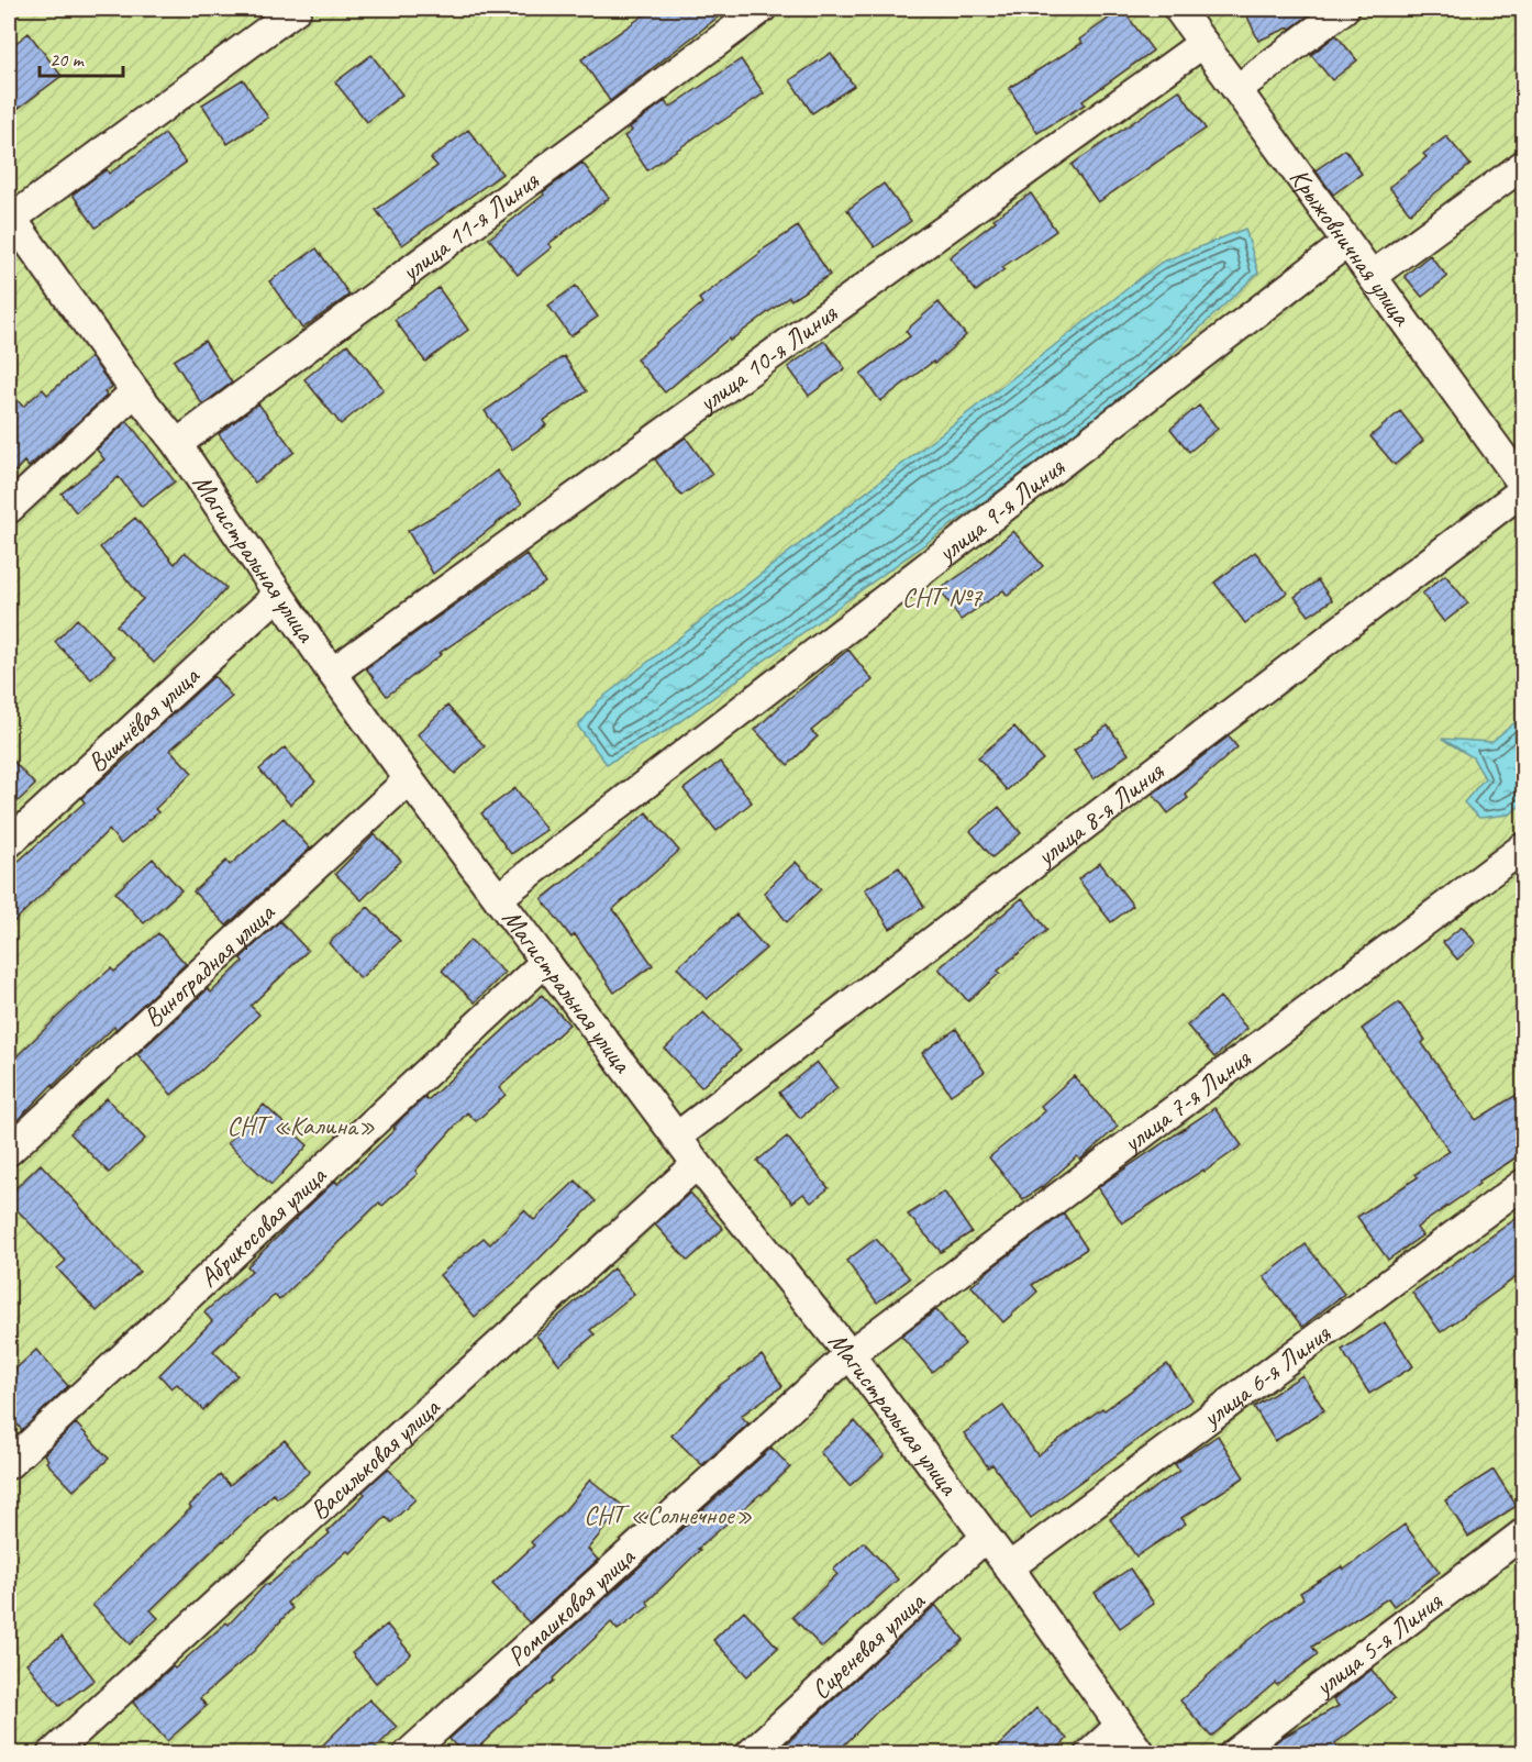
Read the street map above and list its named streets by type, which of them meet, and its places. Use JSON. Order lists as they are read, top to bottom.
{
  "streets": {
    "street": [
      "улица 11-я Линия",
      "Крыжовничная улица",
      "улица 10-я Линия",
      "улица 9-я Линия",
      "Магистральная улица",
      "Вишнёвая улица",
      "улица 8-я Линия",
      "Виноградная улица",
      "улица 7-я Линия",
      "Абрикосовая улица",
      "улица 6-я Линия",
      "Васильковая улица",
      "Ромашковая улица",
      "улица 5-я Линия",
      "Сиреневая улица"
    ]
  },
  "crossings": [
    ["улица 11-я Линия", "Магистральная улица"],
    ["Крыжовничная улица", "улица 10-я Линия"],
    ["Крыжовничная улица", "улица 9-я Линия"],
    ["Крыжовничная улица", "улица 8-я Линия"],
    ["улица 10-я Линия", "Магистральная улица"],
    ["улица 9-я Линия", "Магистральная улица"],
    ["Магистральная улица", "Вишнёвая улица"],
    ["Магистральная улица", "улица 8-я Линия"],
    ["Магистральная улица", "Виноградная улица"],
    ["Магистральная улица", "улица 7-я Линия"],
    ["Магистральная улица", "Абрикосовая улица"],
    ["Магистральная улица", "улица 6-я Линия"],
    ["Магистральная улица", "Васильковая улица"],
    ["Магистральная улица", "Ромашковая улица"],
    ["Магистральная улица", "Сиреневая улица"],
    ["улица 7-я Линия", "Ромашковая улица"]
  ],
  "parks": ["СНТ №7", "СНТ «Калина»", "СНТ «Солнечное»"],
  "scale_bar": "20 m"
}
